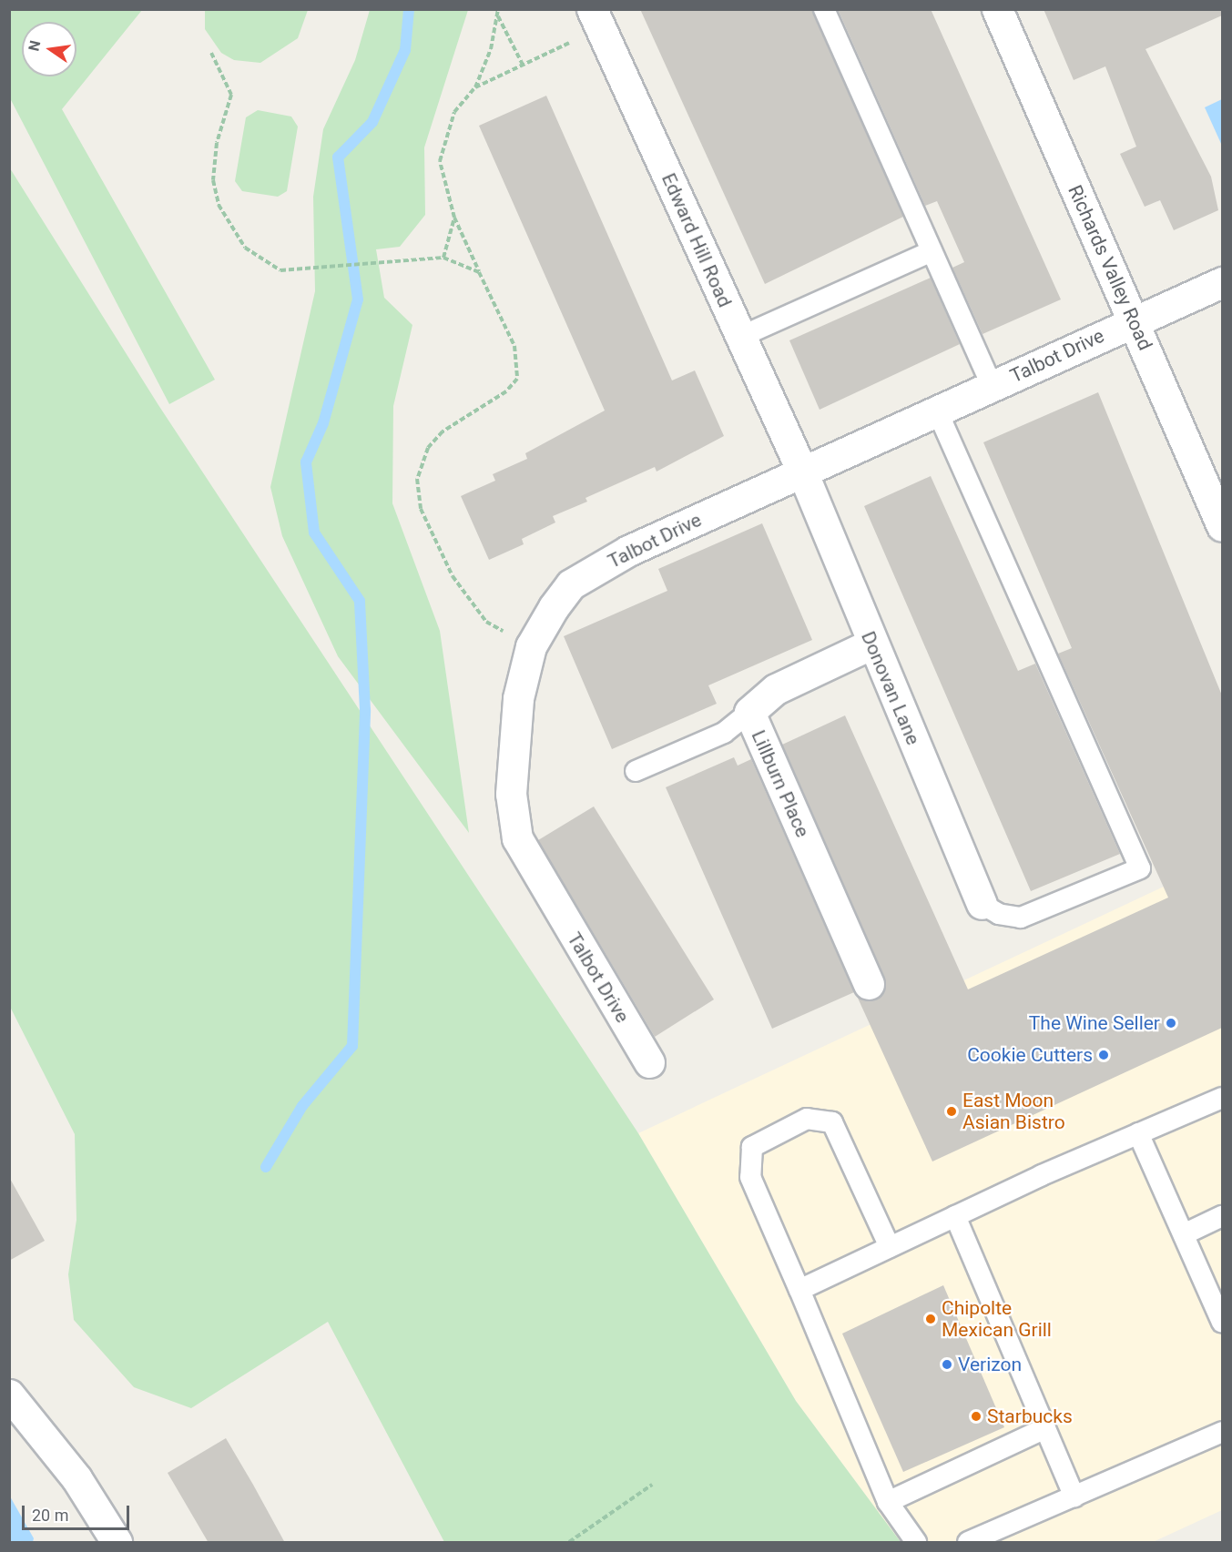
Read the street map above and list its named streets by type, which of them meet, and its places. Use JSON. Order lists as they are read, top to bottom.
{
  "streets": {
    "street": [
      "Edward Hill Road",
      "Richards Valley Road",
      "Talbot Drive",
      "Donovan Lane",
      "Lillburn Place"
    ]
  },
  "crossings": [
    ["Edward Hill Road", "Talbot Drive"],
    ["Edward Hill Road", "Donovan Lane"],
    ["Richards Valley Road", "Talbot Drive"],
    ["Talbot Drive", "Donovan Lane"],
    ["Donovan Lane", "Lillburn Place"]
  ],
  "places": [
    "The Wine Seller",
    "Cookie Cutters",
    "East Moon Asian Bistro",
    "Chipolte Mexican Grill",
    "Verizon",
    "Starbucks"
  ],
  "scale_bar": "20 m",
  "north": "left"
}
